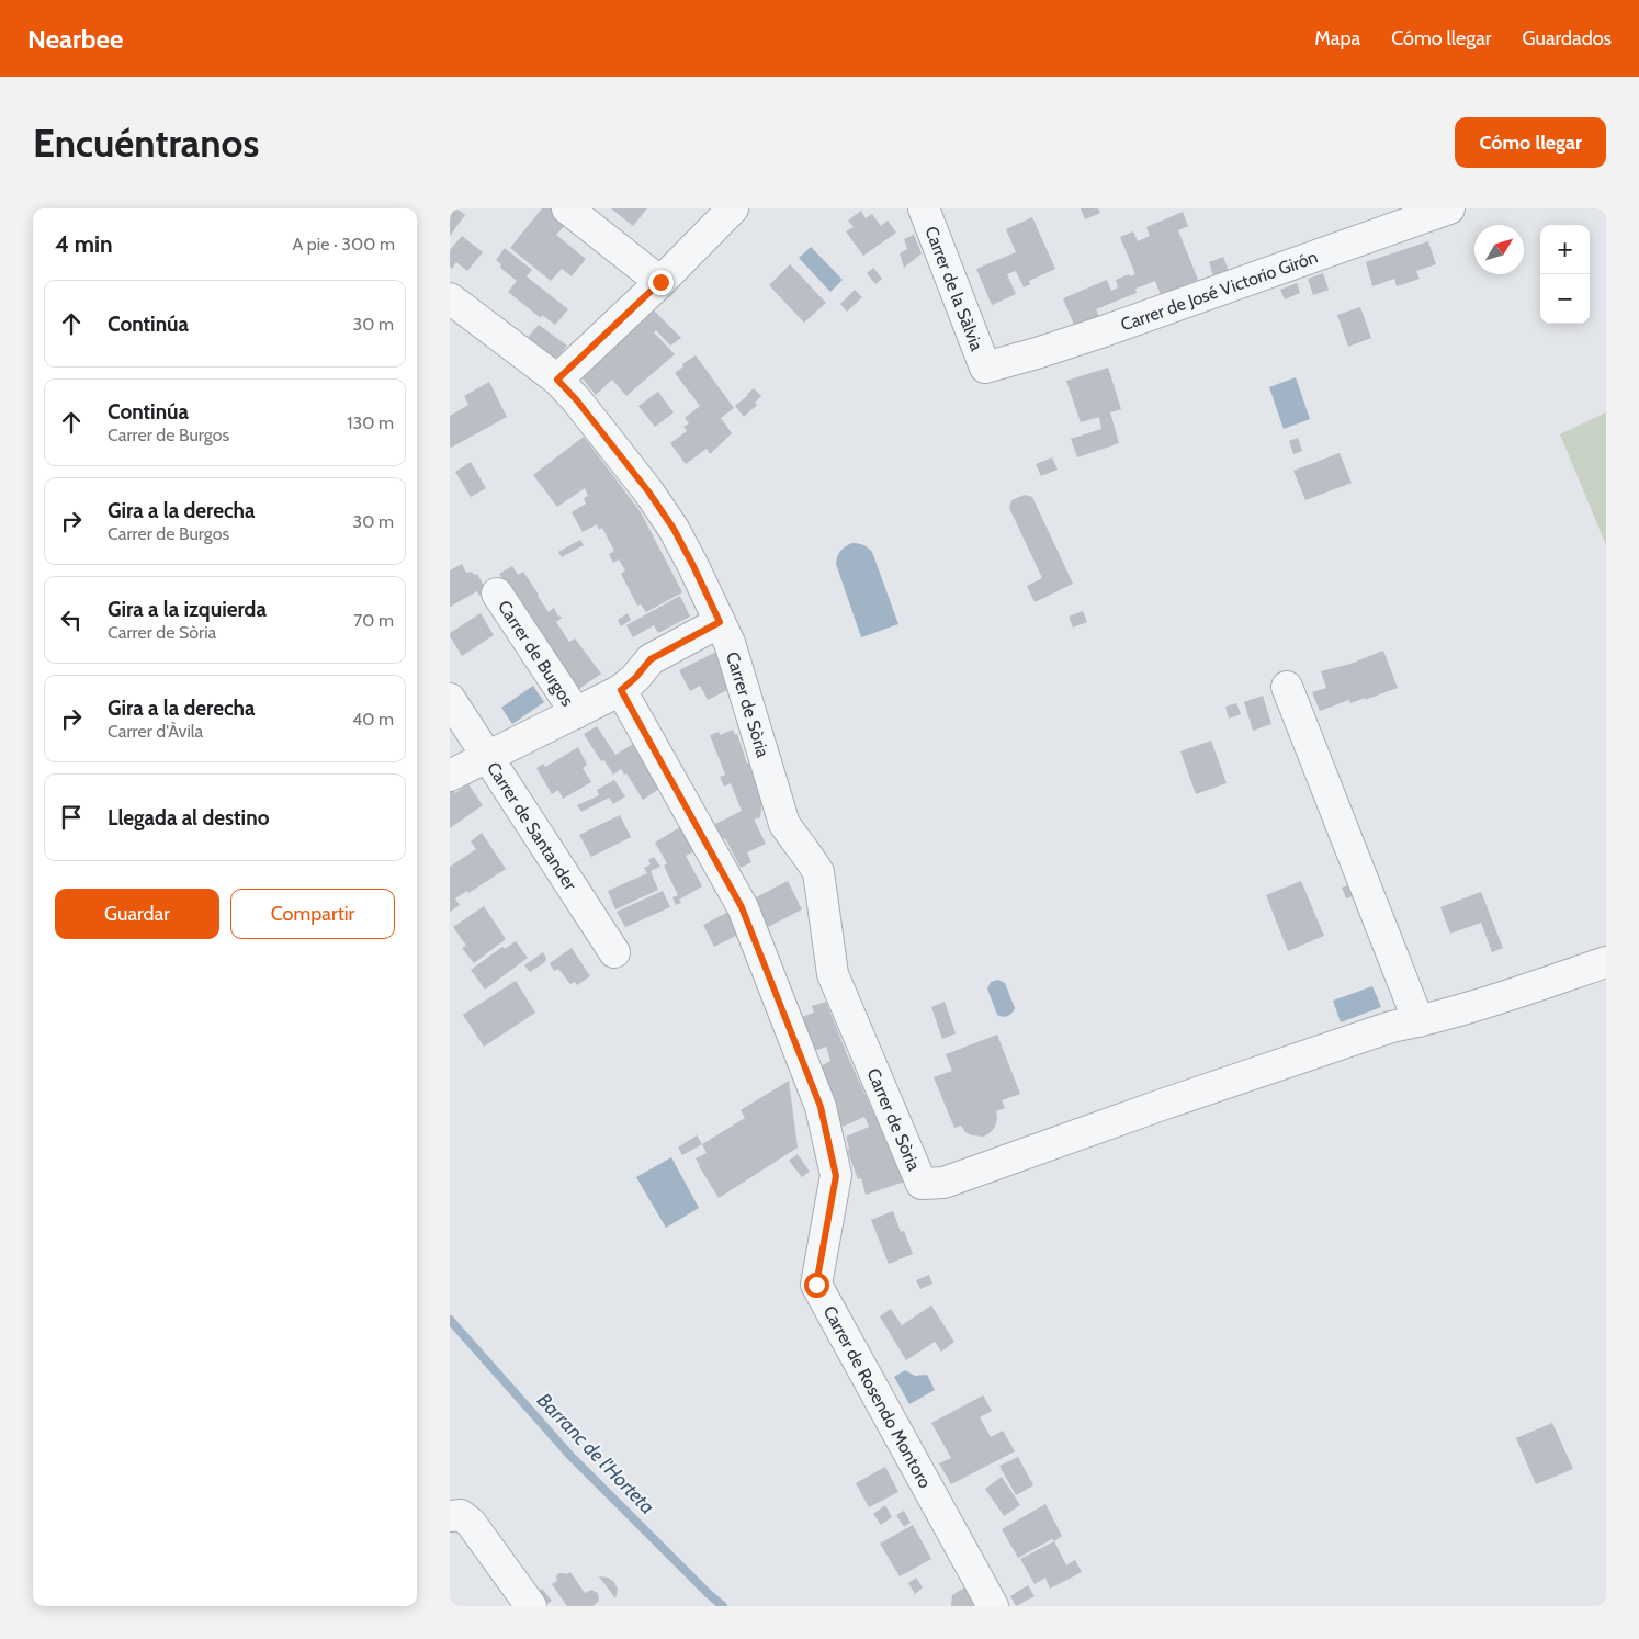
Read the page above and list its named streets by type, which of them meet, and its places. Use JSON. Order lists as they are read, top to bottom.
{
  "streets": {
    "street": [
      "Carrer de la Sàlvia",
      "Carrer de José Victorio Girón",
      "Carrer de Burgos",
      "Carrer de Sòria",
      "Carrer de Santander",
      "Carrer de Rosendo Montoro"
    ]
  },
  "crossings": [
    ["Carrer de la Sàlvia", "Carrer de José Victorio Girón"],
    ["Carrer de Burgos", "Carrer de Sòria"],
    ["Carrer de Burgos", "Carrer de Santander"],
    ["Carrer de Burgos", "Carrer de Rosendo Montoro"]
  ],
  "water": ["Barranc de l'Horteta"],
  "north": "top right",
  "page": {
    "header": "Nearbee",
    "nav": ["Mapa", "Cómo llegar", "Guardados"],
    "buttons": [
      "Cómo llegar",
      ["Guardar", "Compartir"]
    ],
    "title": "Encuéntranos",
    "heading": ["4 min", "A pie · 300 m"],
    "map_buttons": ["+", "−"],
    "list": [
      ["Continúa", "30 m"],
      ["Continúa", "Carrer de Burgos", "130 m"],
      ["Gira a la derecha", "Carrer de Burgos", "30 m"],
      ["Gira a la izquierda", "Carrer de Sòria", "70 m"],
      ["Gira a la derecha", "Carrer d'Àvila", "40 m"],
      "Llegada al destino"
    ]
  }
}
